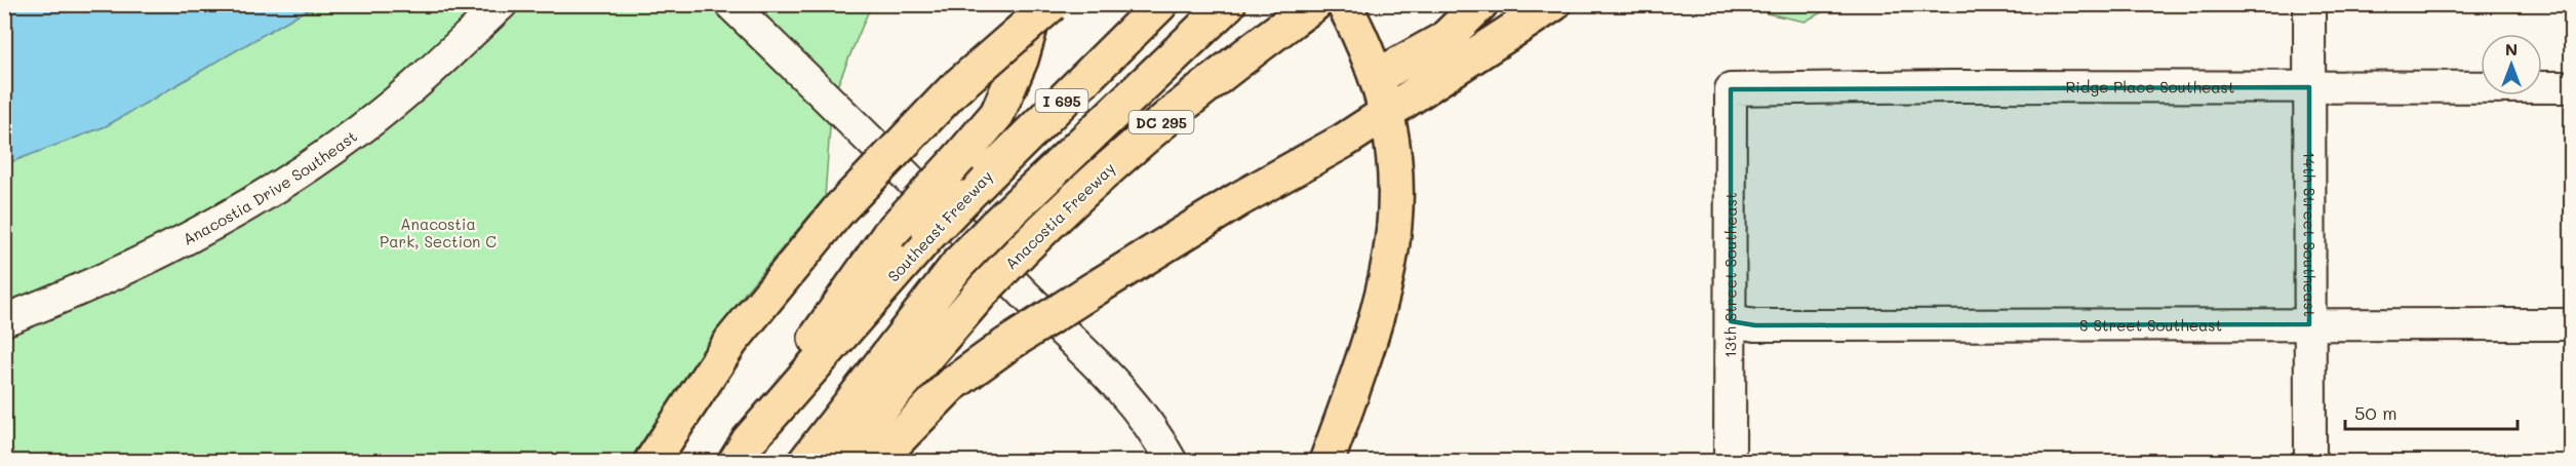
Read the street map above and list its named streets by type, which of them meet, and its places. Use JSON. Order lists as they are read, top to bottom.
{
  "streets": {
    "main road": [
      "I 695",
      "DC 295",
      "Anacostia Freeway",
      "Southeast Freeway"
    ],
    "street": [
      "Ridge Place Southeast",
      "Anacostia Drive Southeast",
      "14th Street Southeast",
      "13th Street Southeast",
      "S Street Southeast"
    ]
  },
  "crossings": [
    ["Ridge Place Southeast", "14th Street Southeast"],
    ["Ridge Place Southeast", "13th Street Southeast"],
    ["14th Street Southeast", "S Street Southeast"],
    ["13th Street Southeast", "S Street Southeast"]
  ],
  "parks": ["Anacostia Park, Section C"],
  "scale_bar": "50 m",
  "north": "top"
}
